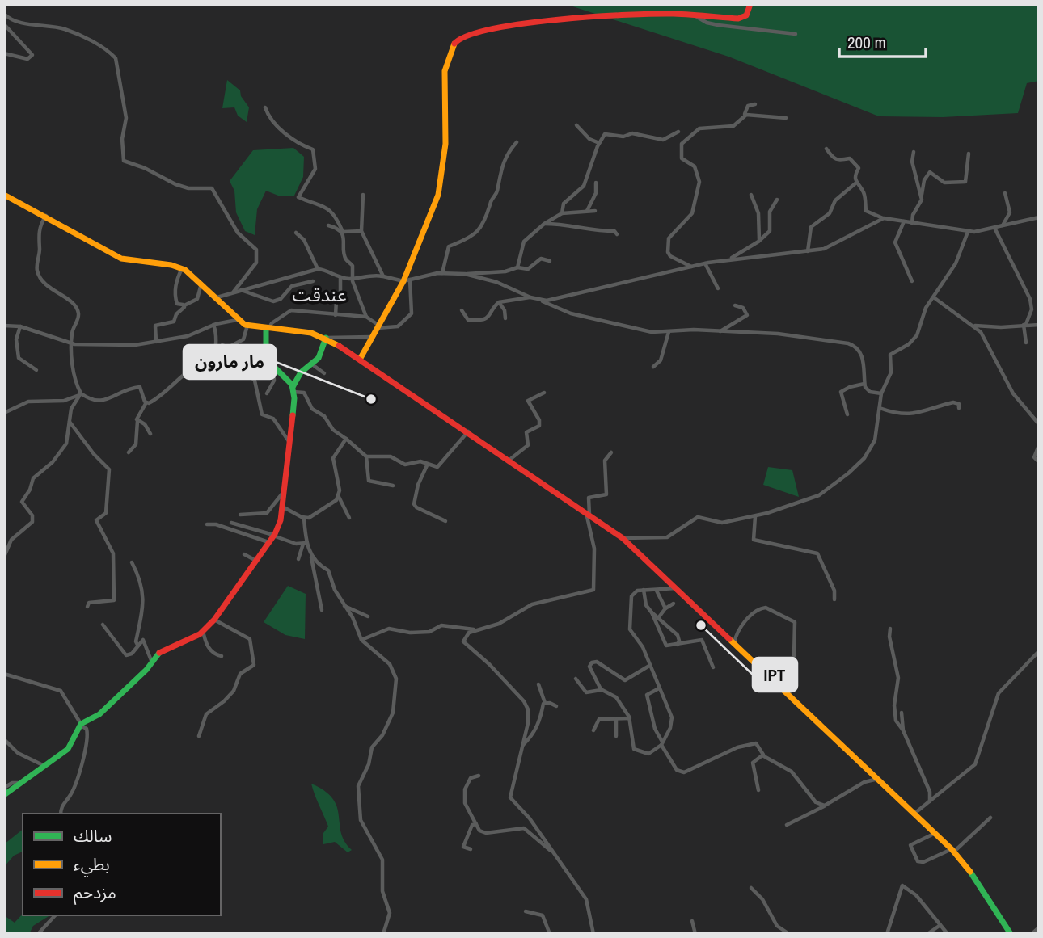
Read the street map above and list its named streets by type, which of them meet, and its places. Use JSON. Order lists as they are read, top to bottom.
{
  "districts": ["عندقت"],
  "places": ["مار مارون", "IPT"],
  "legend": ["سالك", "بطيء", "مزدحم"],
  "scale_bar": "200 m"
}
